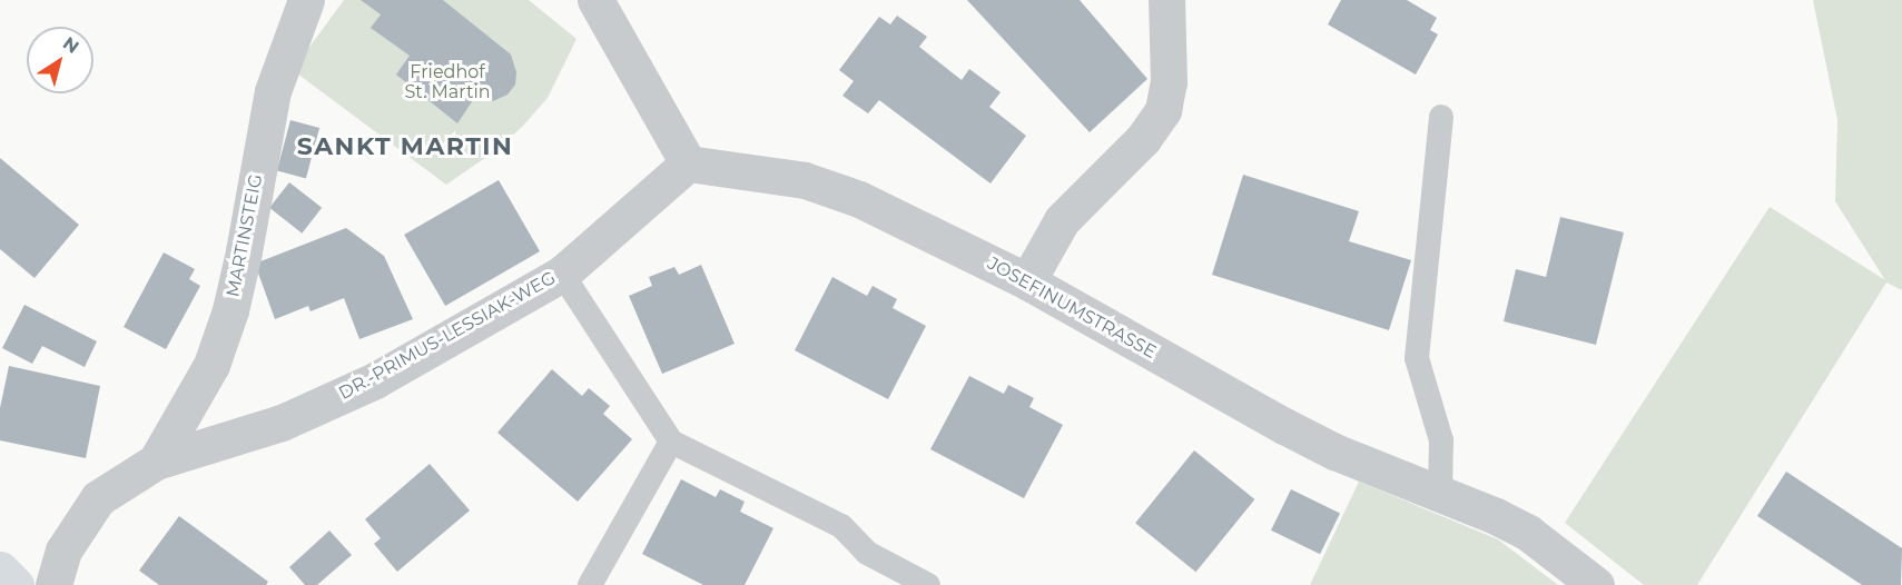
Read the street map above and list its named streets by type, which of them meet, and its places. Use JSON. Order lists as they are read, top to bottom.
{
  "streets": {
    "street": ["MARTINSTEIG", "JOSEFINUMSTRASSE", "DR.-PRIMUS-LESSIAK-WEG"]
  },
  "crossings": [
    ["MARTINSTEIG", "DR.-PRIMUS-LESSIAK-WEG"],
    ["JOSEFINUMSTRASSE", "DR.-PRIMUS-LESSIAK-WEG"]
  ],
  "districts": ["SANKT MARTIN"],
  "parks": ["Friedhof St. Martin"],
  "north": "top right"
}
